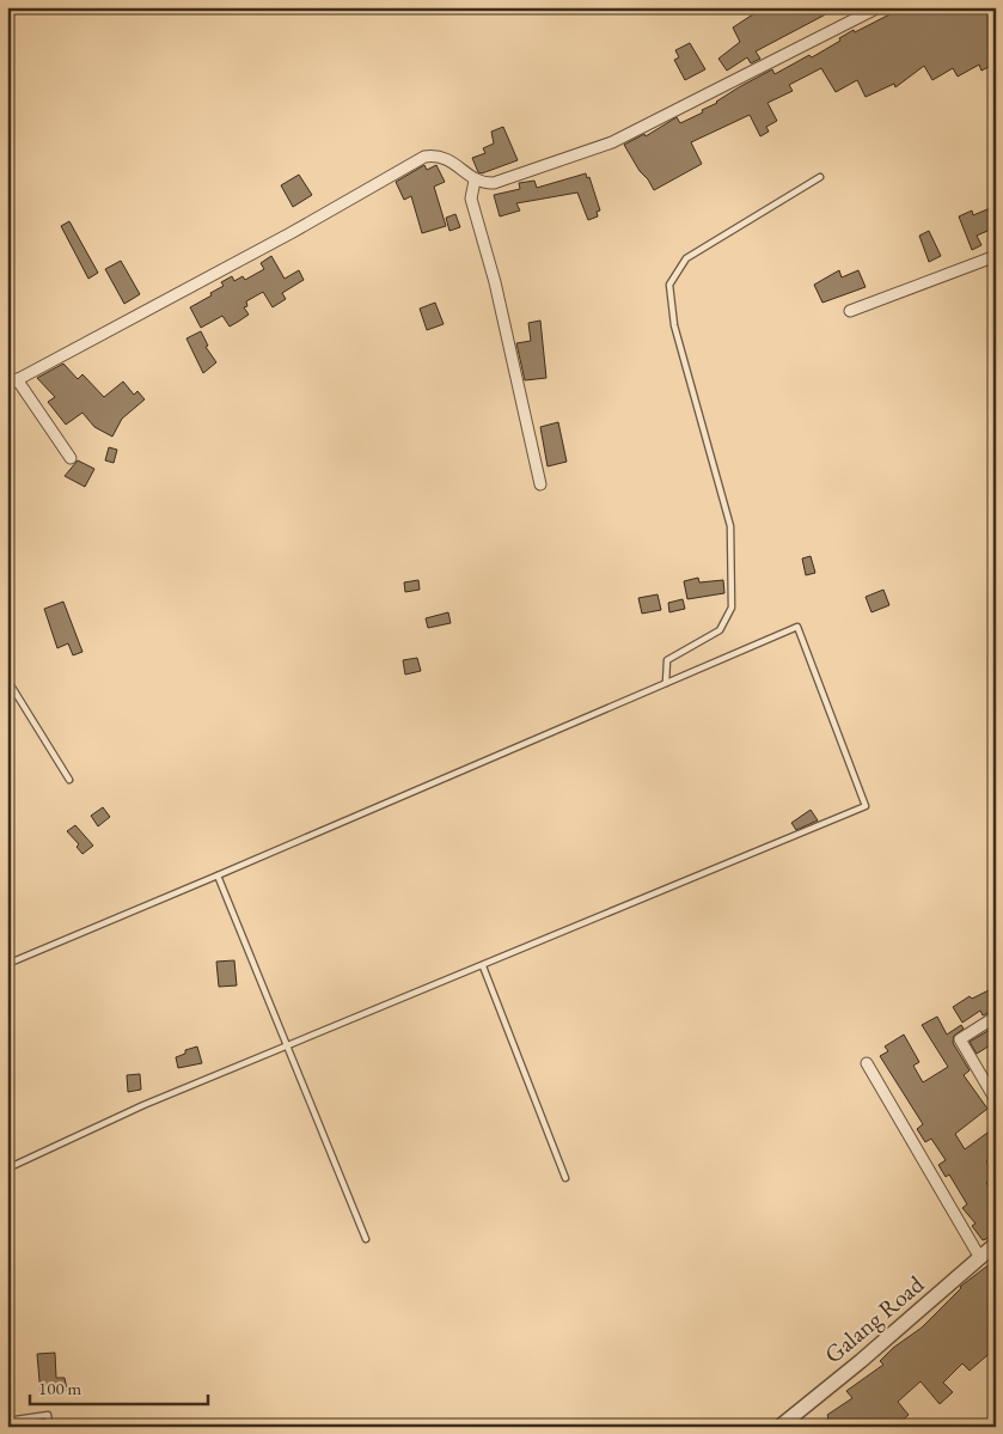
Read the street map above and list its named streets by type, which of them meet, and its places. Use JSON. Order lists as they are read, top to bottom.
{
  "streets": {
    "street": ["Galang Road"]
  },
  "scale_bar": "100 m"
}
